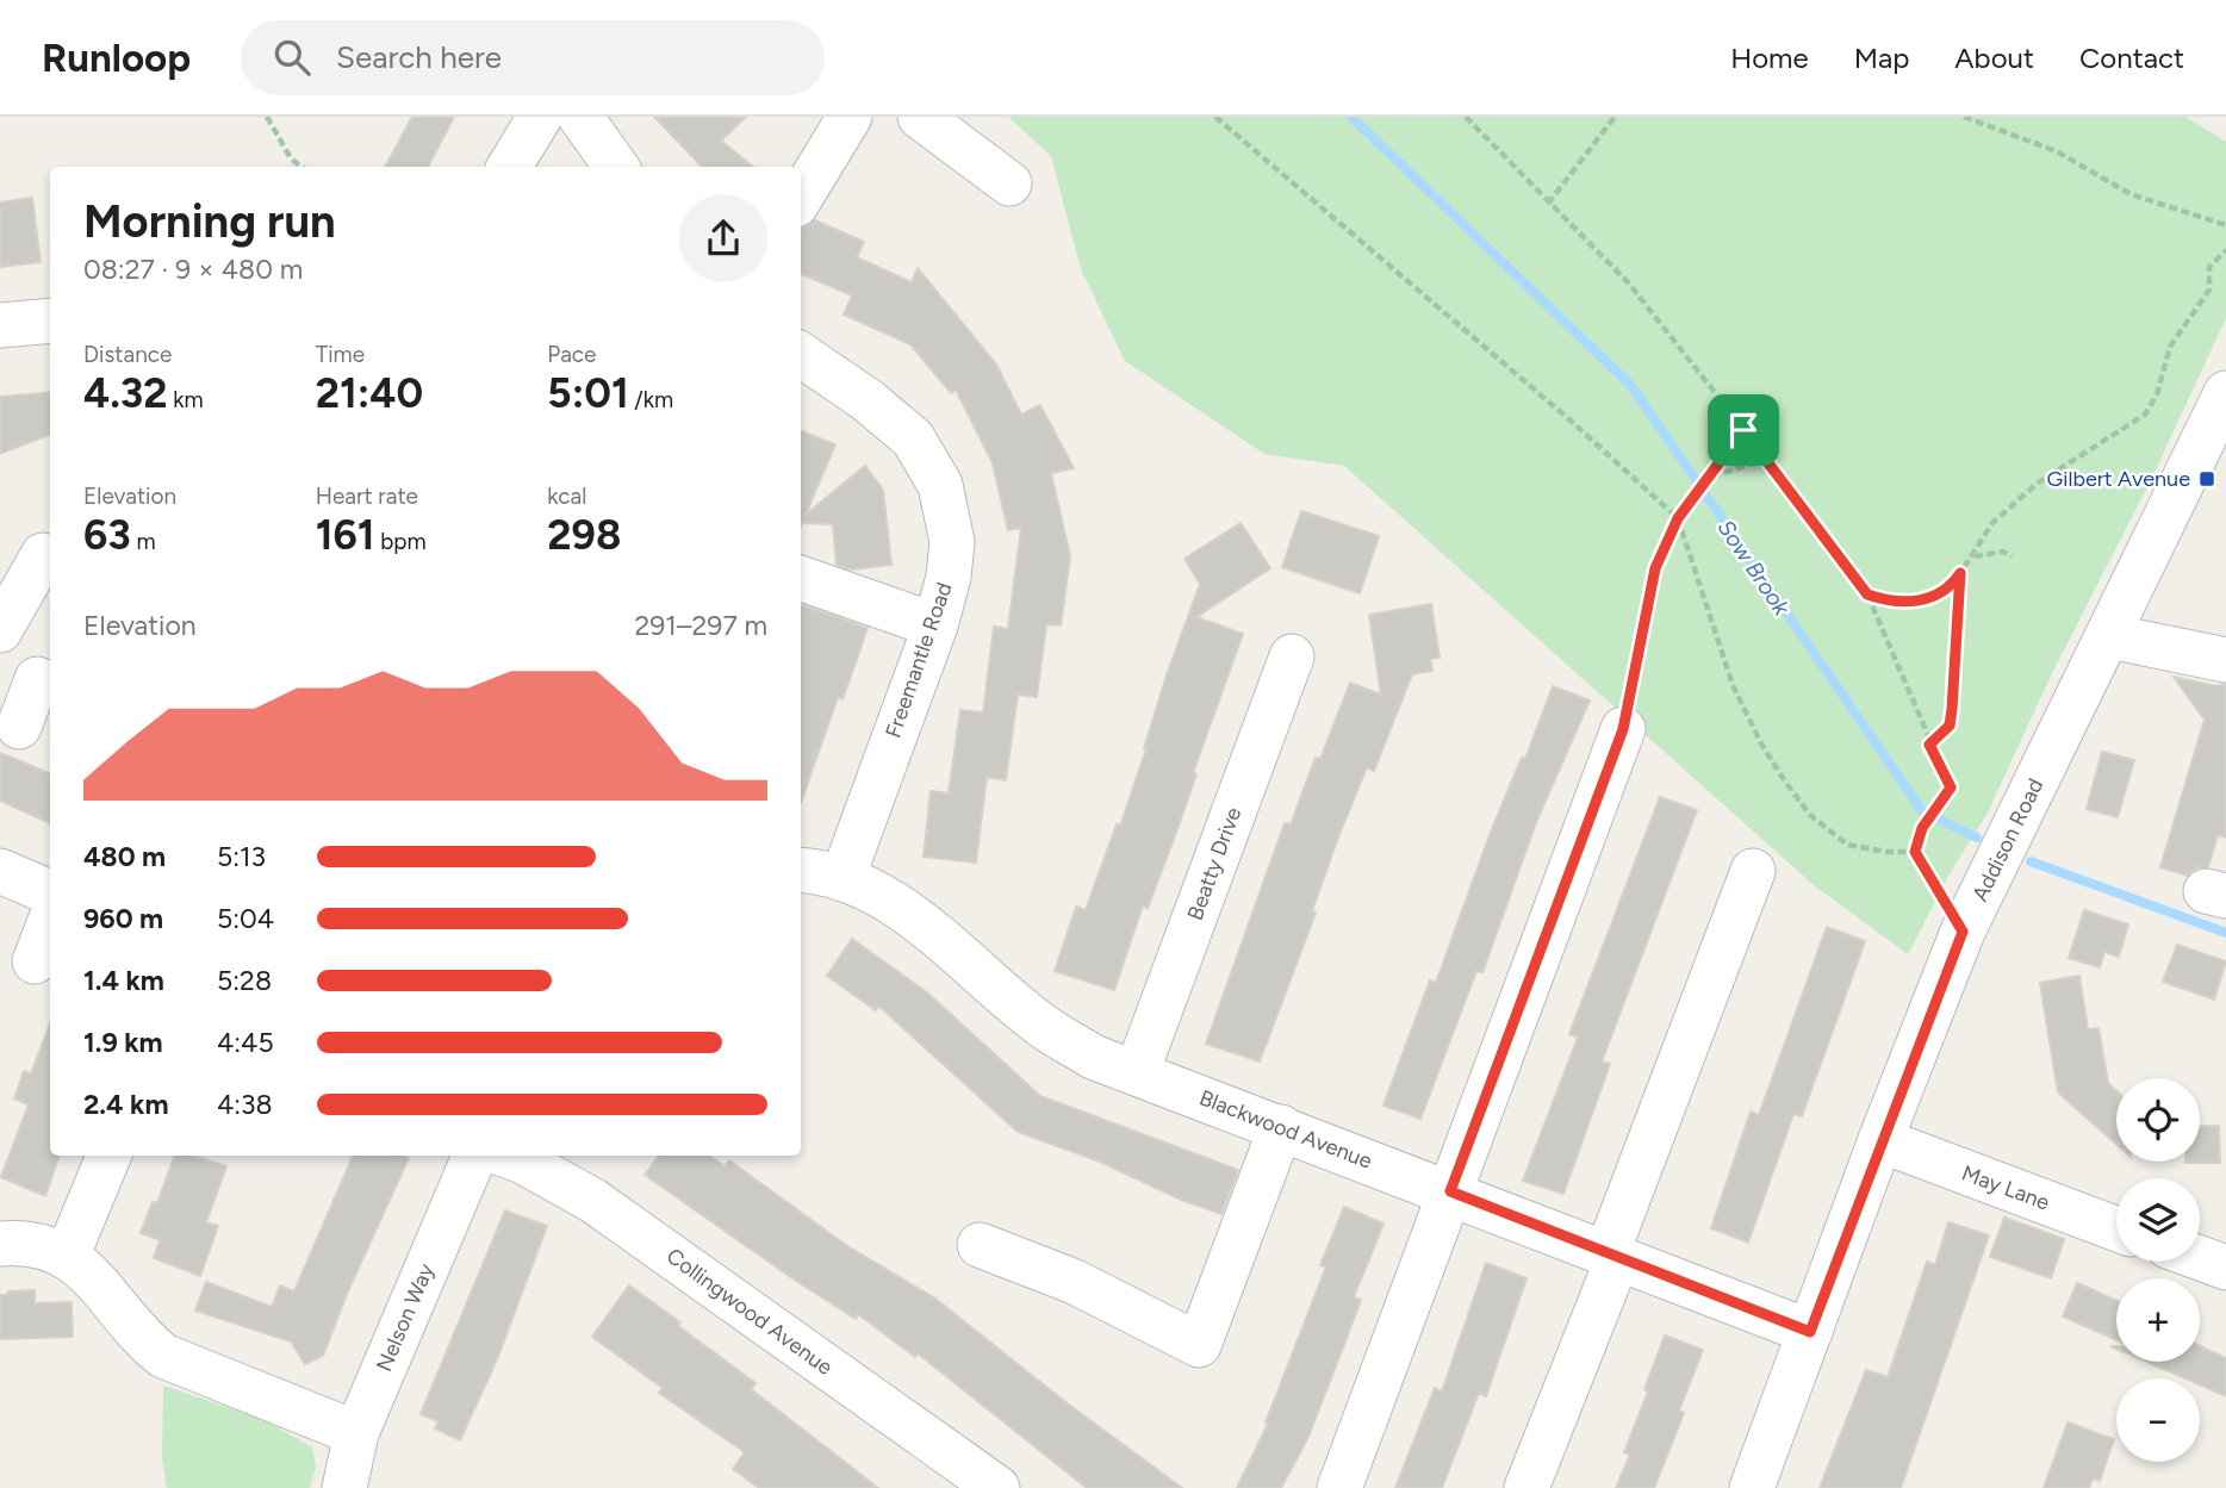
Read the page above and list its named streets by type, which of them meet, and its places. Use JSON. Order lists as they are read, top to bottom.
{
  "streets": {
    "street": [
      "Freemantle Road",
      "Addison Road",
      "Beatty Drive",
      "Blackwood Avenue",
      "May Lane",
      "Collingwood Avenue",
      "Nelson Way"
    ]
  },
  "crossings": [
    ["Freemantle Road", "Blackwood Avenue"],
    ["Addison Road", "Blackwood Avenue"],
    ["Addison Road", "May Lane"],
    ["Beatty Drive", "Blackwood Avenue"]
  ],
  "water": ["Sow Brook"],
  "places": {
    "transit": ["Gilbert Avenue"]
  },
  "page": {
    "header": "Runloop",
    "search": "Search here",
    "nav": [
      "Home",
      "Map",
      "About",
      "Contact"
    ],
    "heading": ["Morning run", "08:27 · 9 × 480 m"],
    "stats": [
      ["Distance", "4.32 km"],
      ["Time", "21:40"],
      ["Pace", "5:01 /km"],
      ["Elevation", "63 m"],
      ["Heart rate", "161 bpm"],
      ["kcal", "298"]
    ],
    "chart": ["Elevation", "291–297 m"],
    "list": [
      {
        "name": "480 m",
        "note": "5:13"
      },
      {
        "name": "960 m",
        "note": "5:04"
      },
      {
        "name": "1.4 km",
        "note": "5:28"
      },
      {
        "name": "1.9 km",
        "note": "4:45"
      },
      {
        "name": "2.4 km",
        "note": "4:38"
      }
    ],
    "map_buttons": ["+", "−"]
  }
}
